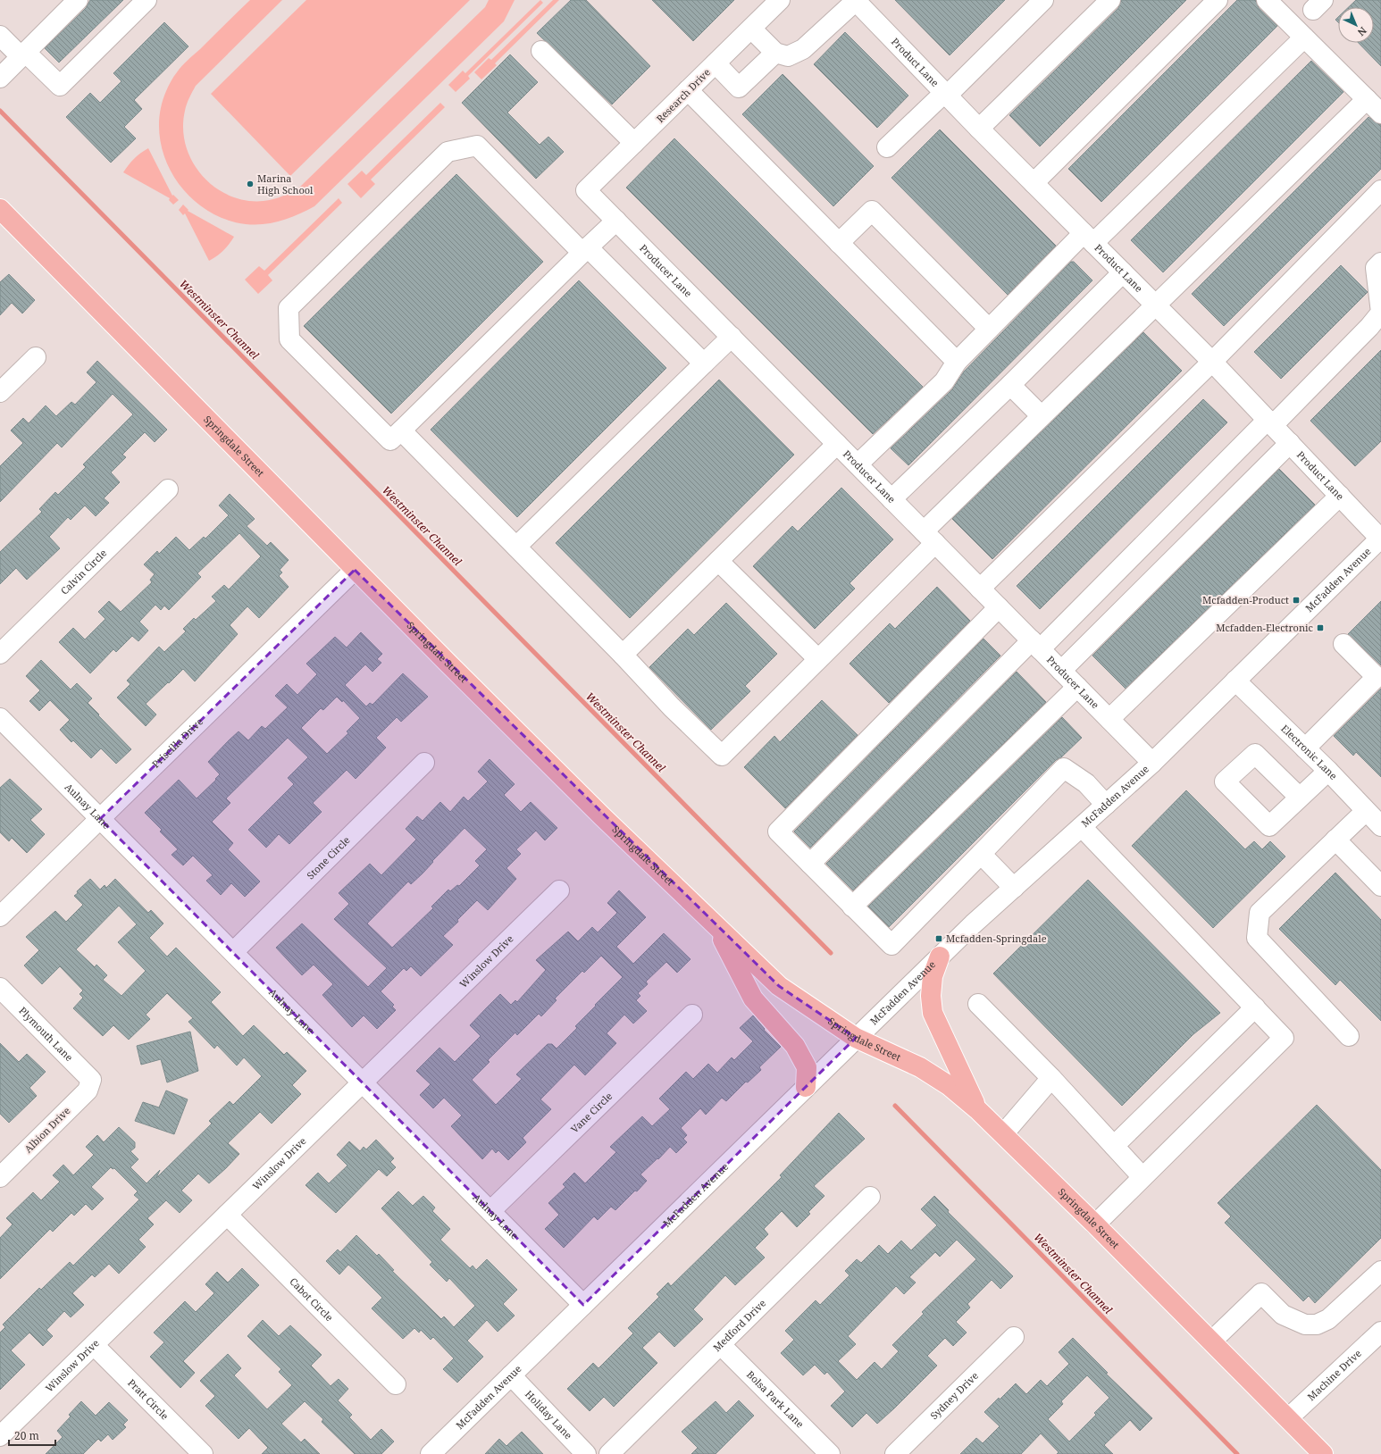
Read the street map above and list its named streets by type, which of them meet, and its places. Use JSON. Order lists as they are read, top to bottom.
{
  "streets": {
    "main road": ["Springdale Street"],
    "street": [
      "Product Lane",
      "Research Drive",
      "Producer Lane",
      "Calvin Circle",
      "McFadden Avenue",
      "Priscilla Drive",
      "Electronic Lane",
      "Aulnay Lane",
      "Stone Circle",
      "Winslow Drive",
      "Plymouth Lane",
      "Vane Circle",
      "Albion Drive",
      "Cabot Circle",
      "Medford Drive",
      "Machine Drive",
      "Sydney Drive",
      "Pratt Circle",
      "Bolsa Park Lane",
      "Holiday Lane"
    ]
  },
  "crossings": [
    ["Product Lane", "McFadden Avenue"],
    ["Research Drive", "Producer Lane"],
    ["Producer Lane", "McFadden Avenue"],
    ["Springdale Street", "McFadden Avenue"],
    ["Springdale Street", "Priscilla Drive"],
    ["Springdale Street", "Machine Drive"],
    ["McFadden Avenue", "Electronic Lane"],
    ["McFadden Avenue", "Aulnay Lane"],
    ["McFadden Avenue", "Holiday Lane"],
    ["Priscilla Drive", "Aulnay Lane"],
    ["Aulnay Lane", "Stone Circle"],
    ["Aulnay Lane", "Winslow Drive"],
    ["Aulnay Lane", "Vane Circle"],
    ["Winslow Drive", "Cabot Circle"],
    ["Winslow Drive", "Pratt Circle"],
    ["Plymouth Lane", "Albion Drive"],
    ["Medford Drive", "Bolsa Park Lane"]
  ],
  "water": ["Westminster Channel"],
  "places": {
    "other": ["Marina High School"],
    "transit": ["Mcfadden-Product", "Mcfadden-Electronic", "Mcfadden-Springdale"]
  },
  "scale_bar": "20 m",
  "north": "bottom right"
}
